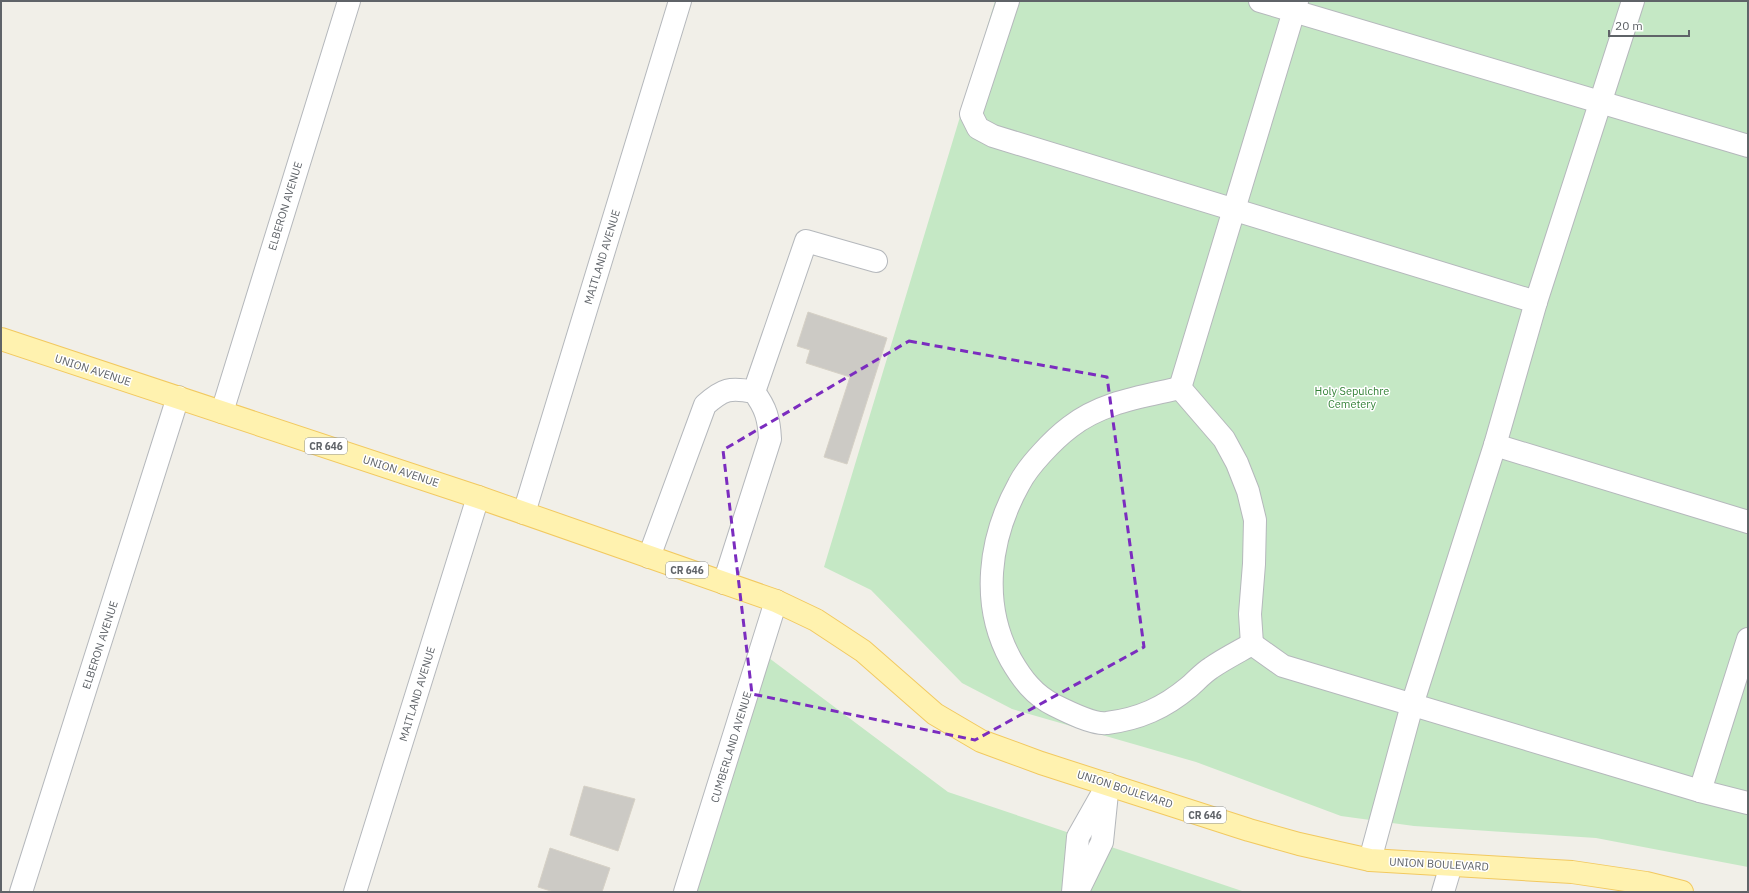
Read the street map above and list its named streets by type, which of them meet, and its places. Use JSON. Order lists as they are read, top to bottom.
{
  "streets": {
    "main road": ["UNION AVENUE", "CR 646", "UNION BOULEVARD"],
    "street": ["ELBERON AVENUE", "MAITLAND AVENUE", "CUMBERLAND AVENUE"]
  },
  "crossings": [
    ["ELBERON AVENUE", "UNION AVENUE"],
    ["MAITLAND AVENUE", "UNION AVENUE"],
    ["UNION AVENUE", "CUMBERLAND AVENUE"],
    ["UNION AVENUE", "UNION BOULEVARD"],
    ["CUMBERLAND AVENUE", "UNION BOULEVARD"]
  ],
  "parks": ["Holy Sepulchre Cemetery"],
  "scale_bar": "20 m"
}
